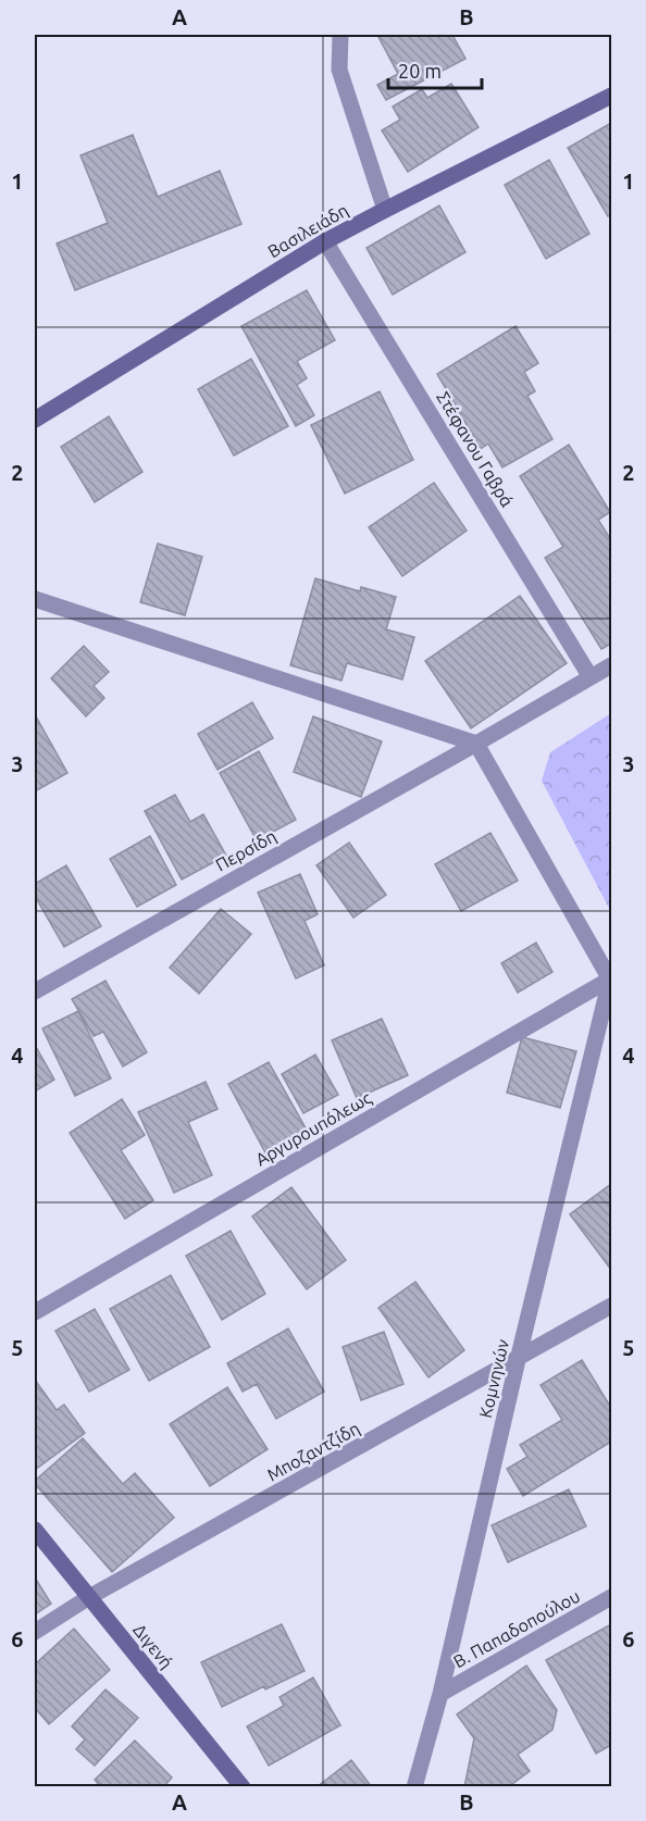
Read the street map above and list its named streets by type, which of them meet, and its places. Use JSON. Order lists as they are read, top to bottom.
{
  "streets": {
    "street": [
      "Βασιλειάδη",
      "Στέφανου Γαβρά",
      "Περσίδη",
      "Αργυρουπόλεως",
      "Κομνηνών",
      "Μποζαντζίδη",
      "B. Παπαδοπούλου",
      "Διγενή"
    ]
  },
  "crossings": [
    ["Βασιλειάδη", "Στέφανου Γαβρά"],
    ["Στέφανου Γαβρά", "Περσίδη"],
    ["Αργυρουπόλεως", "Κομνηνών"],
    ["Κομνηνών", "Μποζαντζίδη"],
    ["Κομνηνών", "B. Παπαδοπούλου"],
    ["Μποζαντζίδη", "Διγενή"]
  ],
  "scale_bar": "20 m",
  "grid": {
    "columns": ["A", "B"],
    "rows": [
      "1",
      "2",
      "3",
      "4",
      "5",
      "6"
    ]
  }
}
